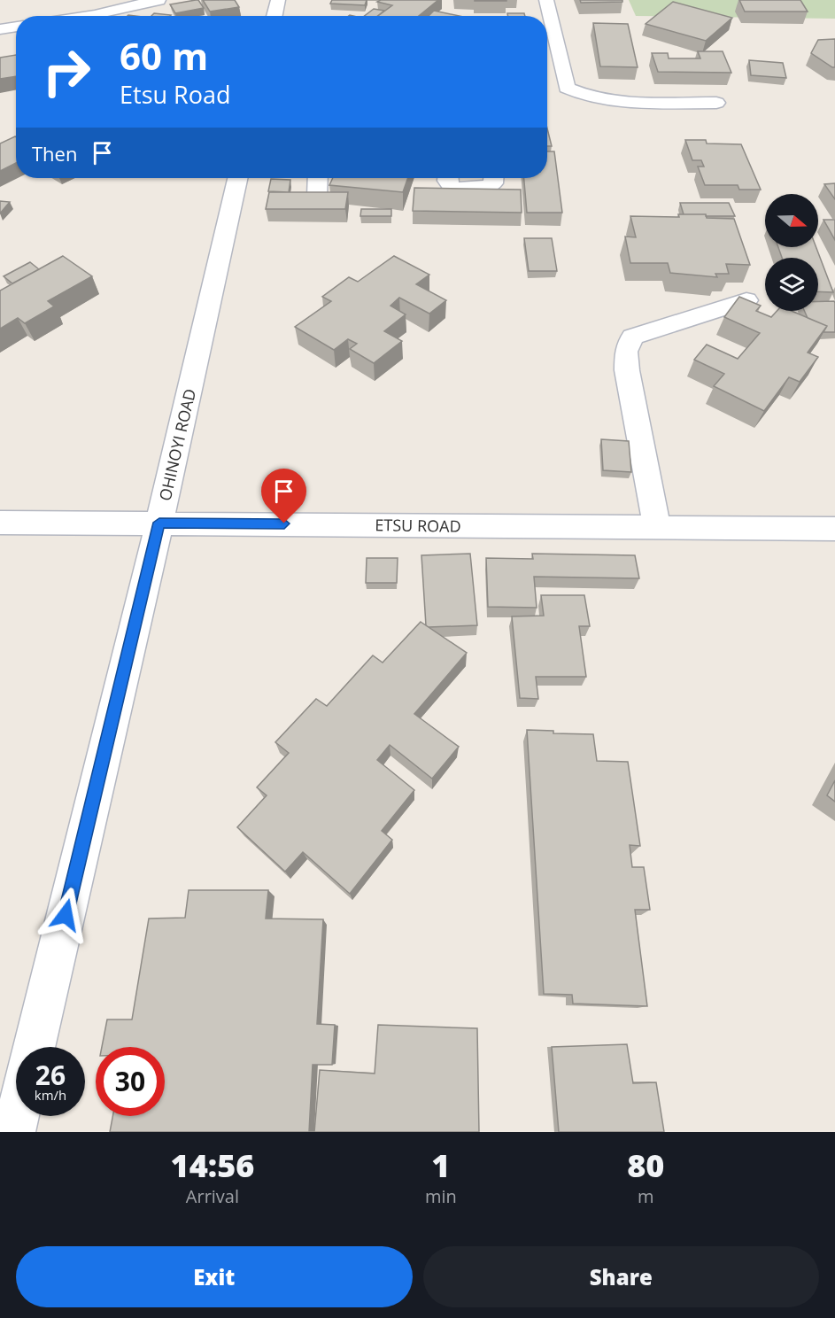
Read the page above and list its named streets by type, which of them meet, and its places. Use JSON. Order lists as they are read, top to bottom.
{
  "streets": {
    "street": ["OHINOYI ROAD", "ETSU ROAD"]
  },
  "crossings": [
    ["OHINOYI ROAD", "ETSU ROAD"]
  ],
  "north": "right",
  "page": {
    "turn": ["60 m", "Etsu Road"],
    "then": "Then",
    "speed": "26 km/h",
    "limit": "30",
    "eta": [
      "14:56",
      "Arrival",
      "1",
      "min",
      "80",
      "m"
    ],
    "buttons": ["Exit", "Share"]
  }
}
